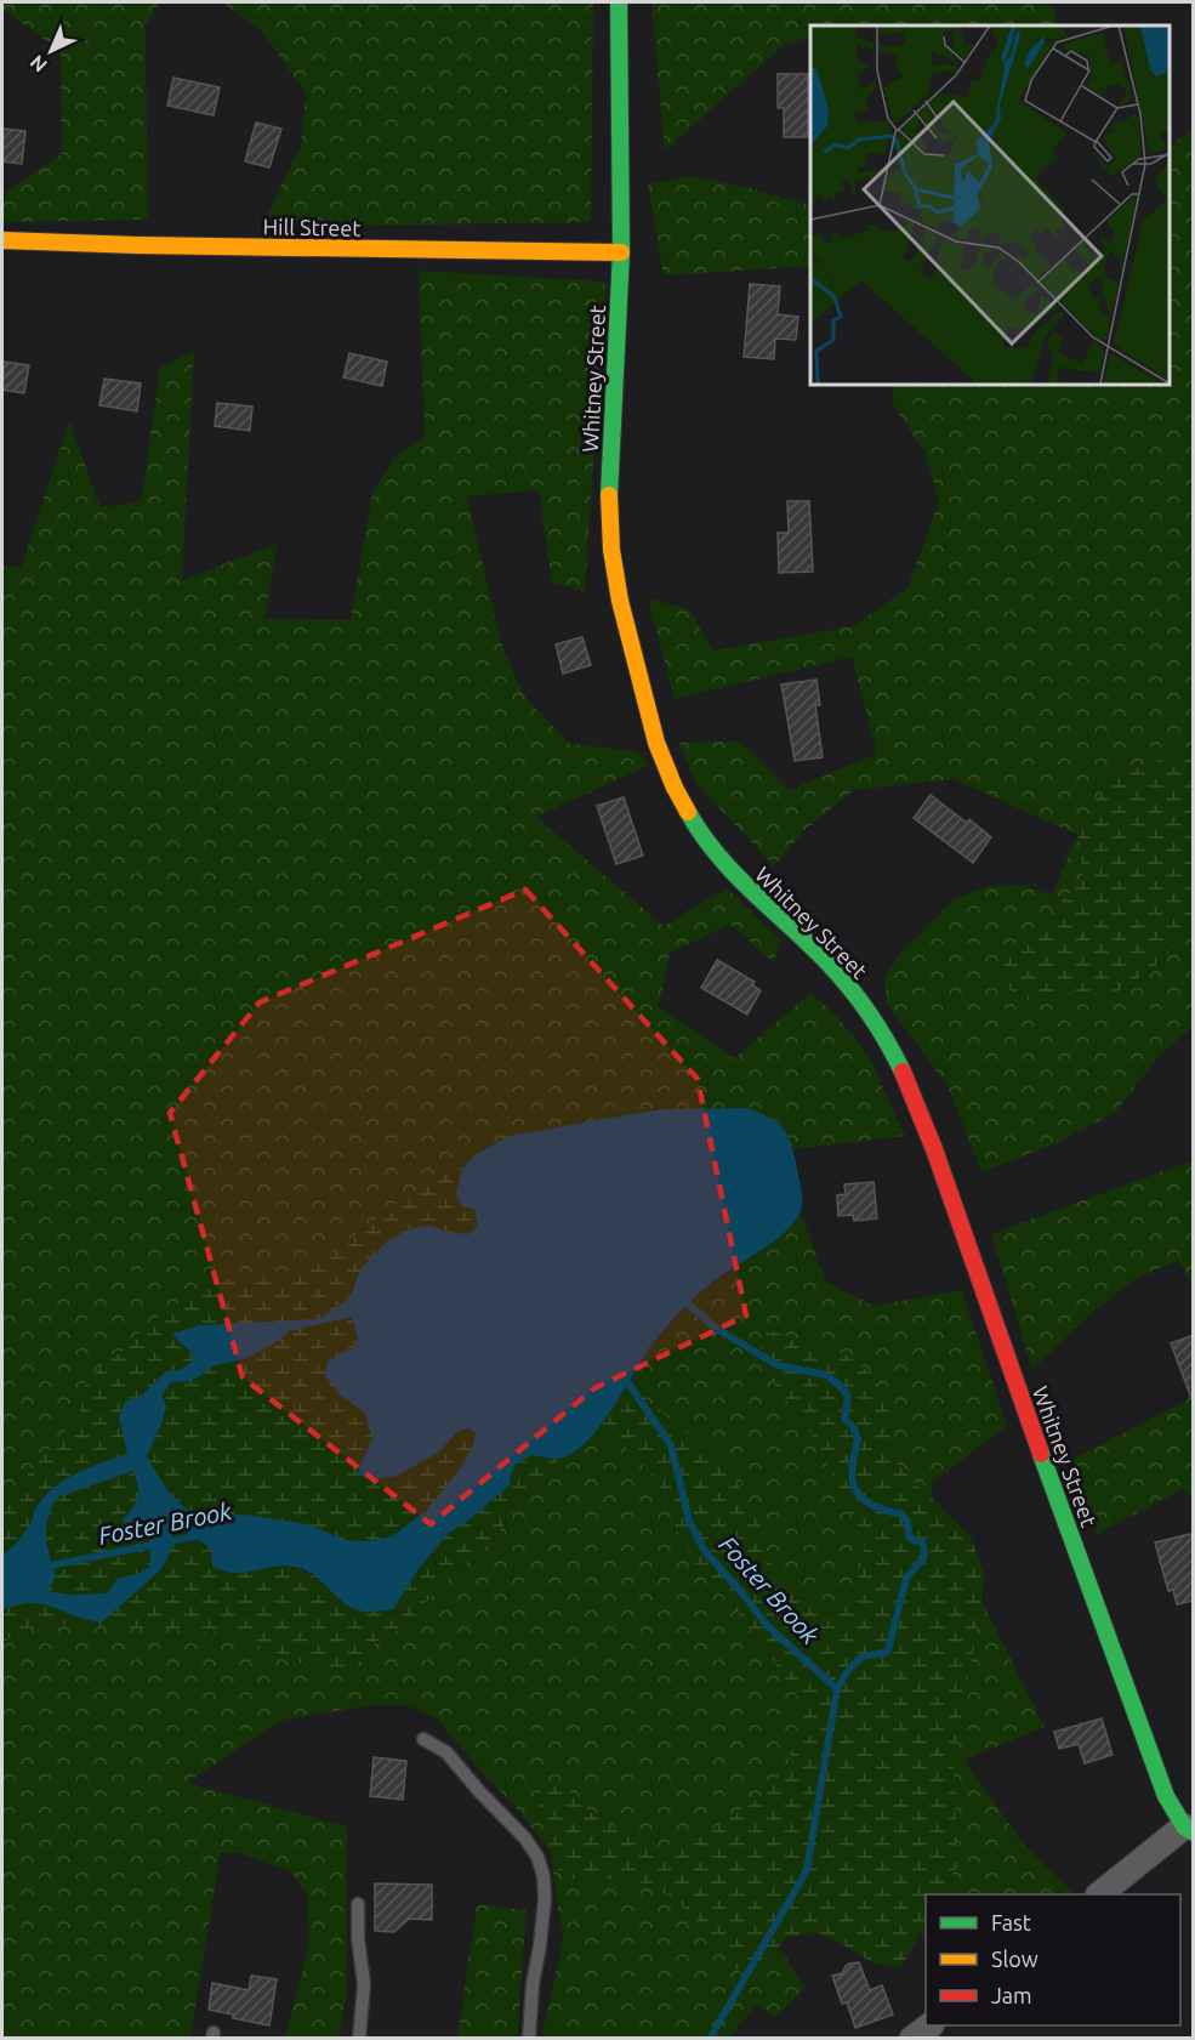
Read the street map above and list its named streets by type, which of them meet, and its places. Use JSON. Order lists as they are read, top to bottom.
{
  "streets": {
    "street": ["Hill Street", "Whitney Street"]
  },
  "crossings": [
    ["Hill Street", "Whitney Street"]
  ],
  "water": ["Foster Brook"],
  "legend": ["Fast", "Slow", "Jam"],
  "north": "bottom left"
}
